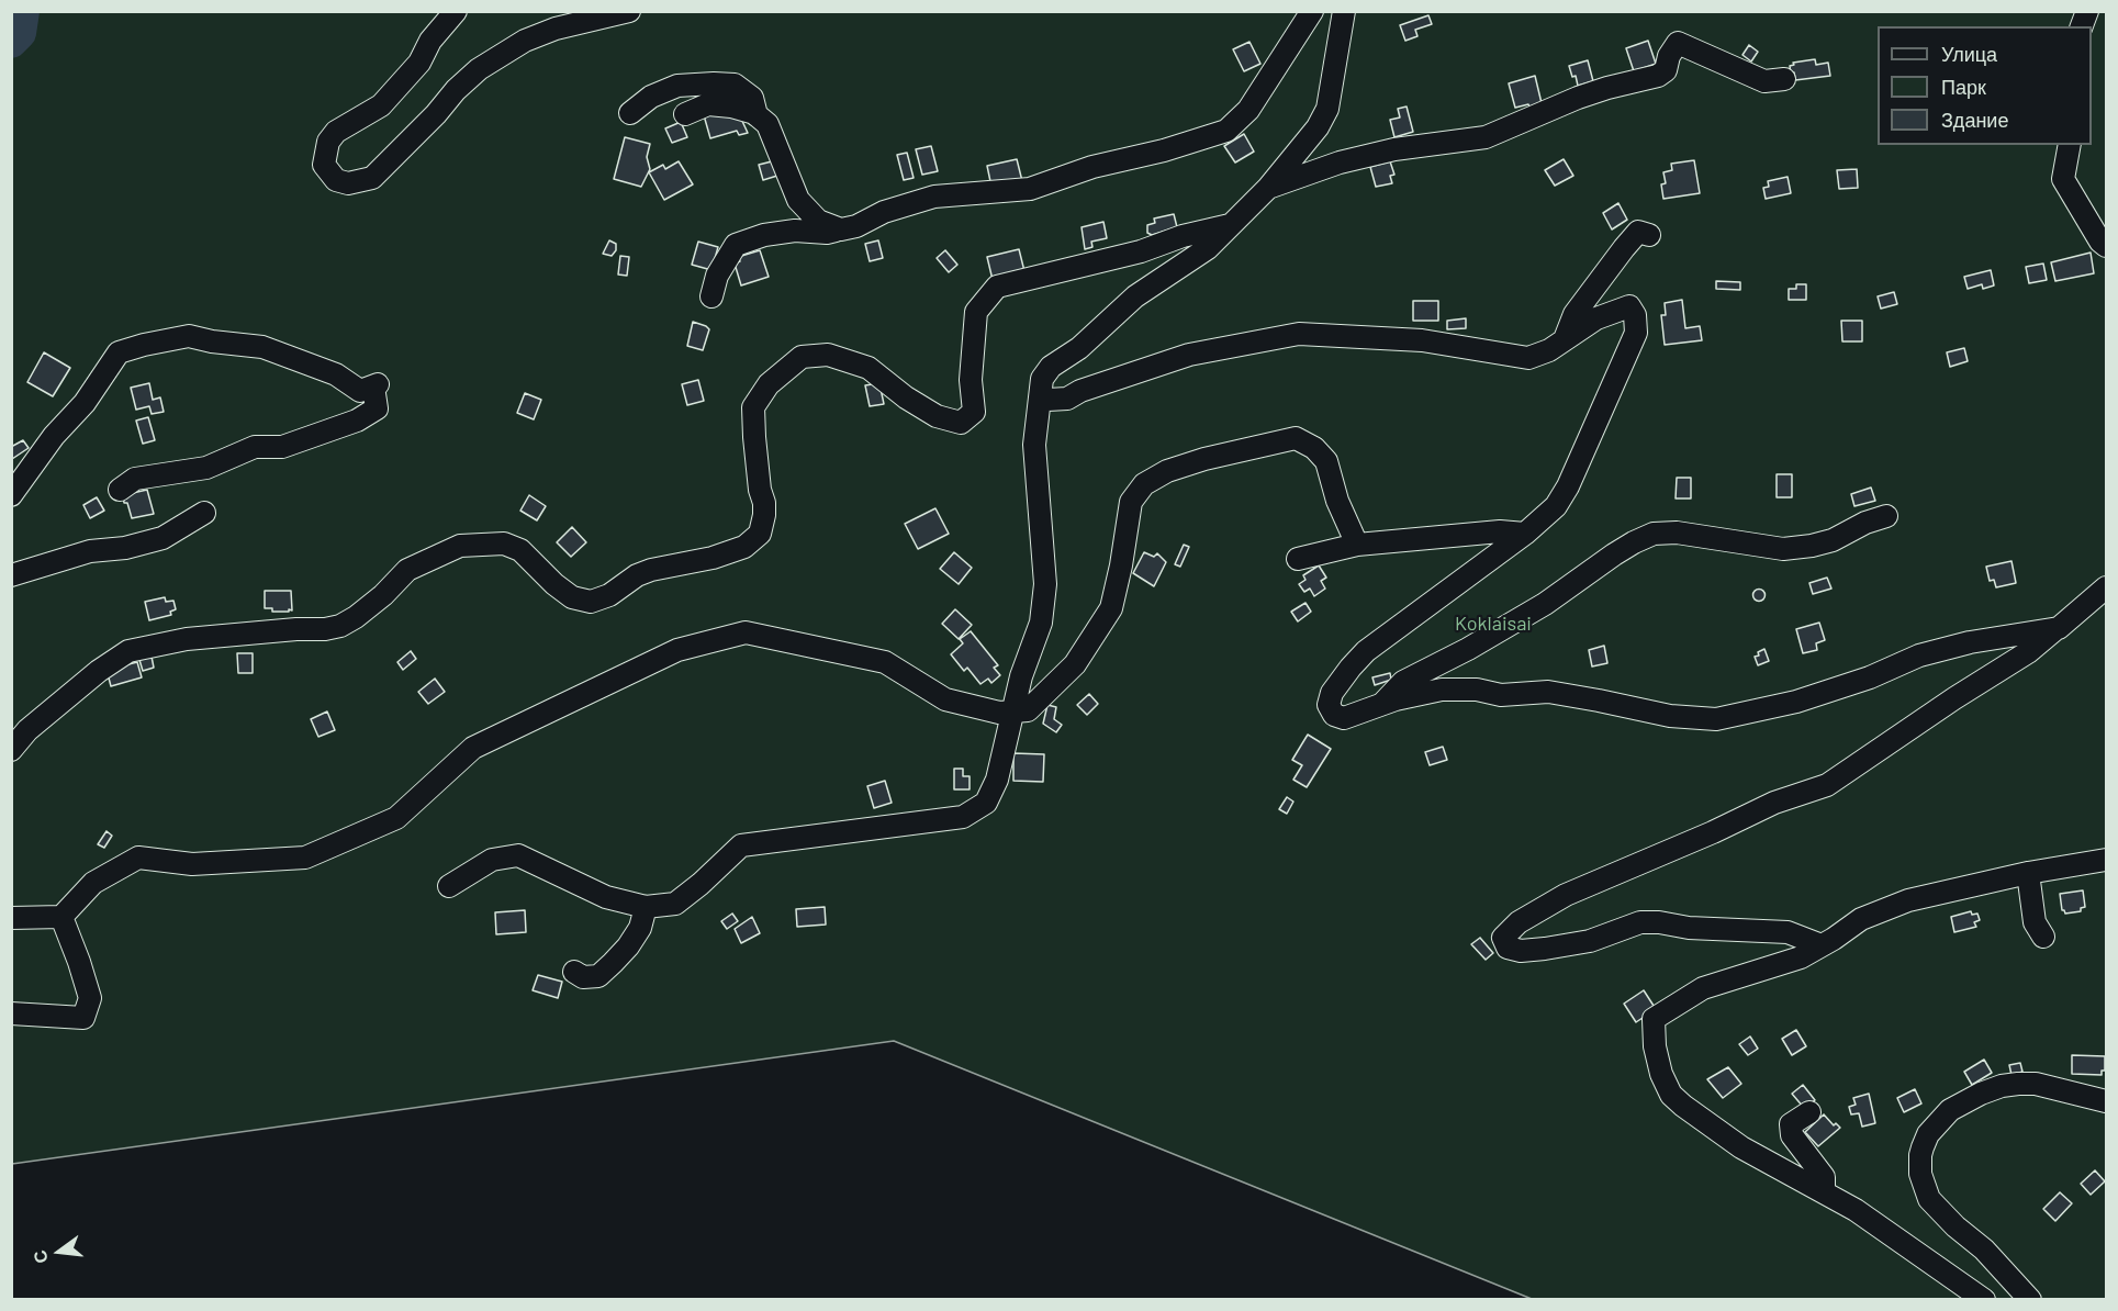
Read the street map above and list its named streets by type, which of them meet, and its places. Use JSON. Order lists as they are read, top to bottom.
{
  "parks": ["Koklaisai"],
  "legend": ["Улица", "Парк", "Здание"],
  "north": "left"
}
